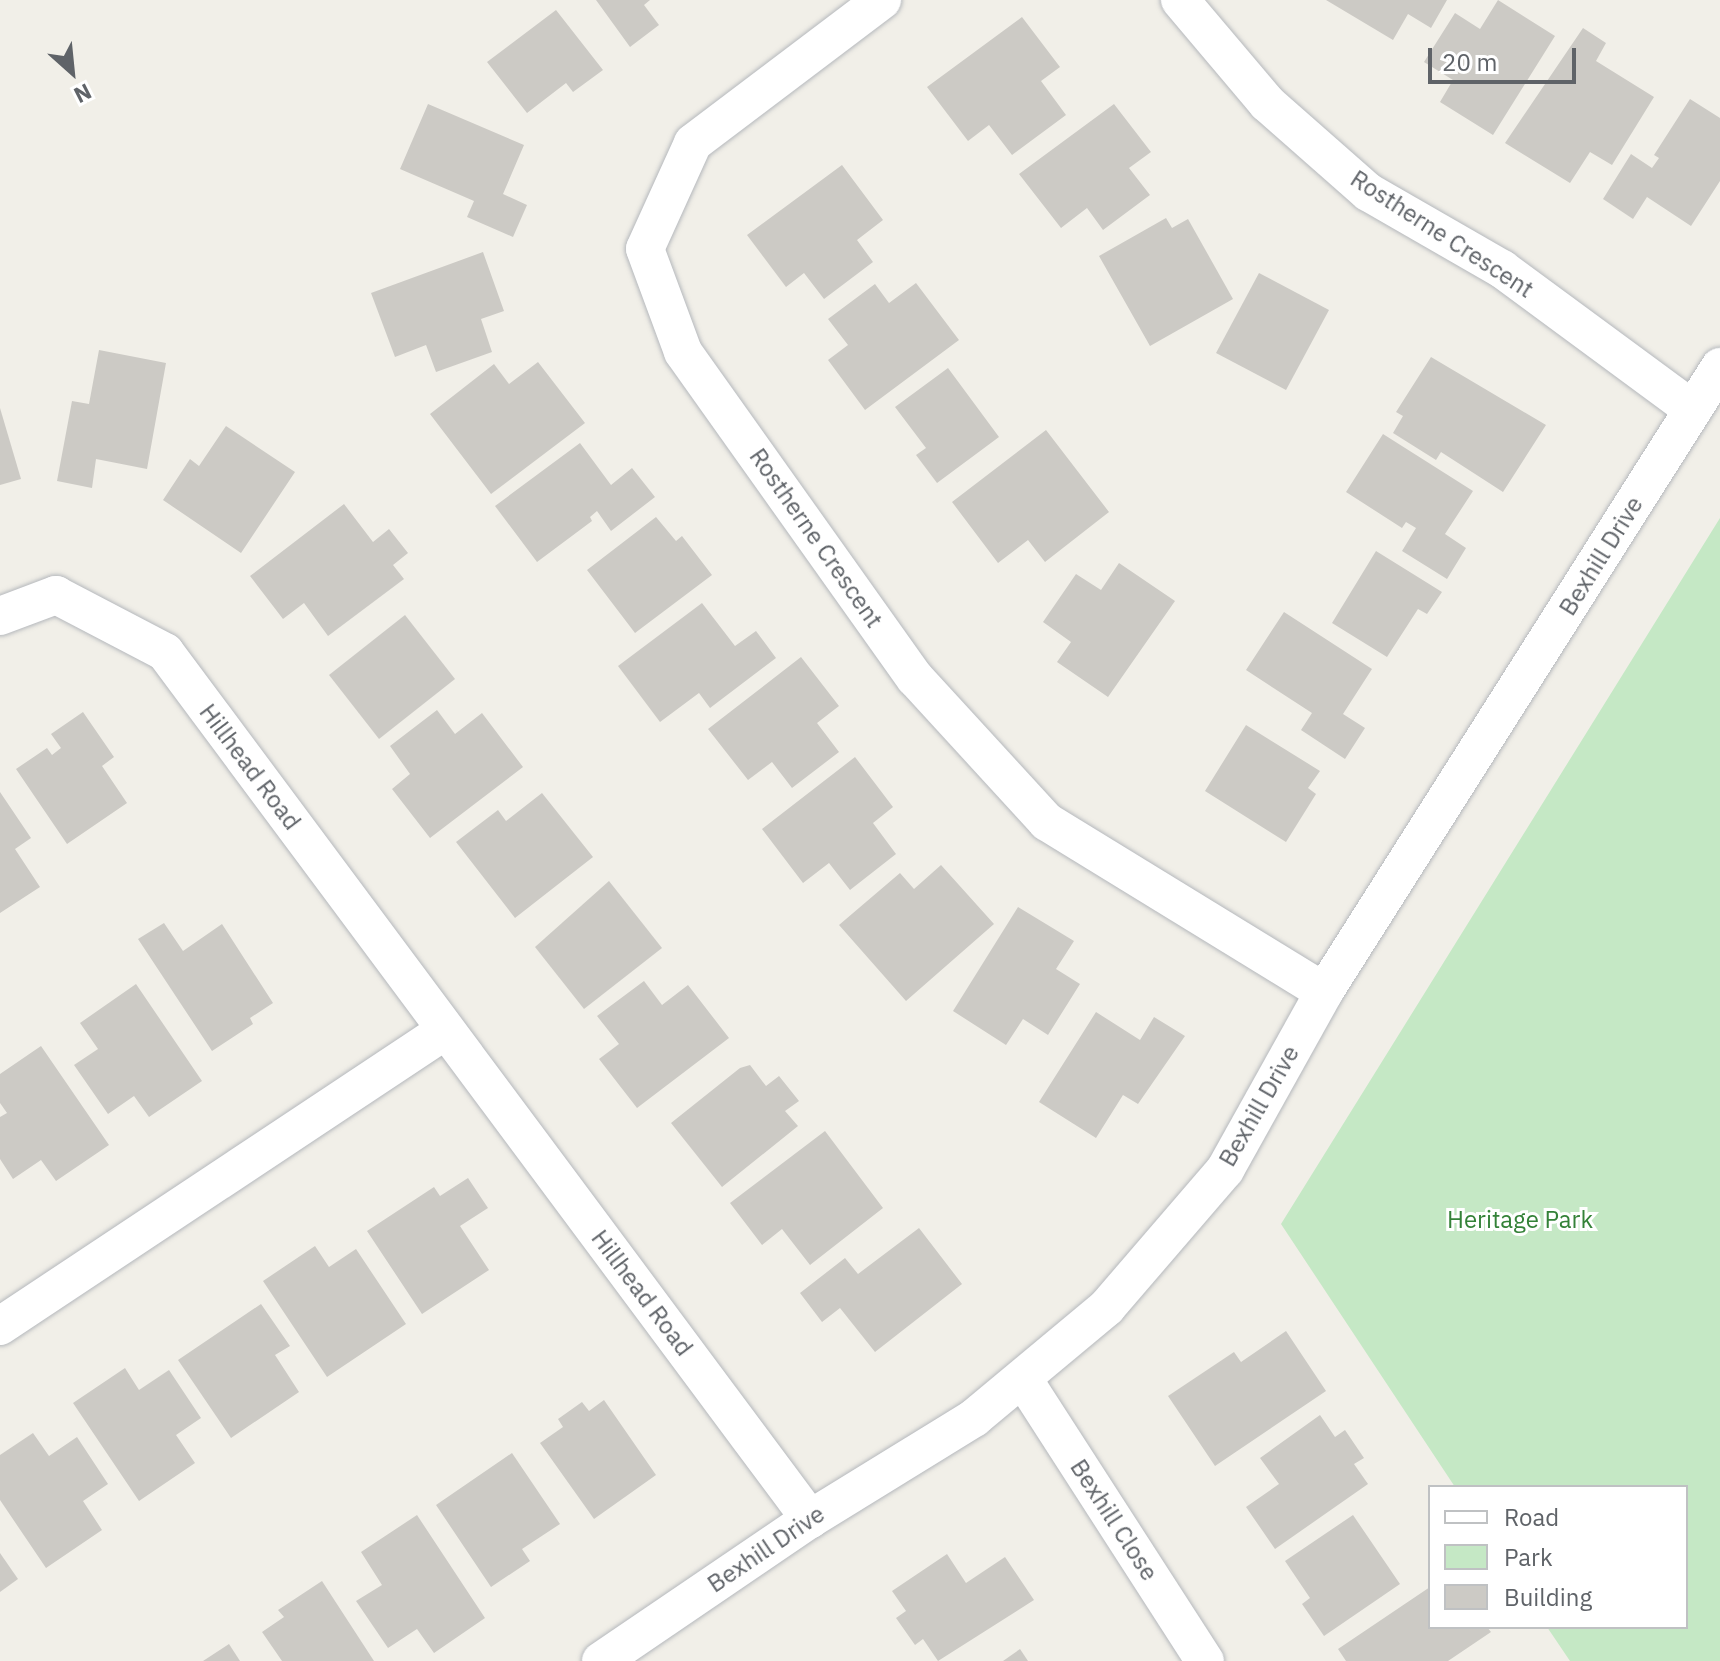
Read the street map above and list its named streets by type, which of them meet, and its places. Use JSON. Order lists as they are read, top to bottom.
{
  "streets": {
    "street": [
      "Rostherne Crescent",
      "Bexhill Drive",
      "Hillhead Road",
      "Bexhill Close"
    ]
  },
  "crossings": [
    ["Rostherne Crescent", "Bexhill Drive"],
    ["Bexhill Drive", "Hillhead Road"],
    ["Bexhill Drive", "Bexhill Close"]
  ],
  "parks": ["Heritage Park"],
  "legend": ["Road", "Park", "Building"],
  "scale_bar": "20 m",
  "north": "bottom right"
}
